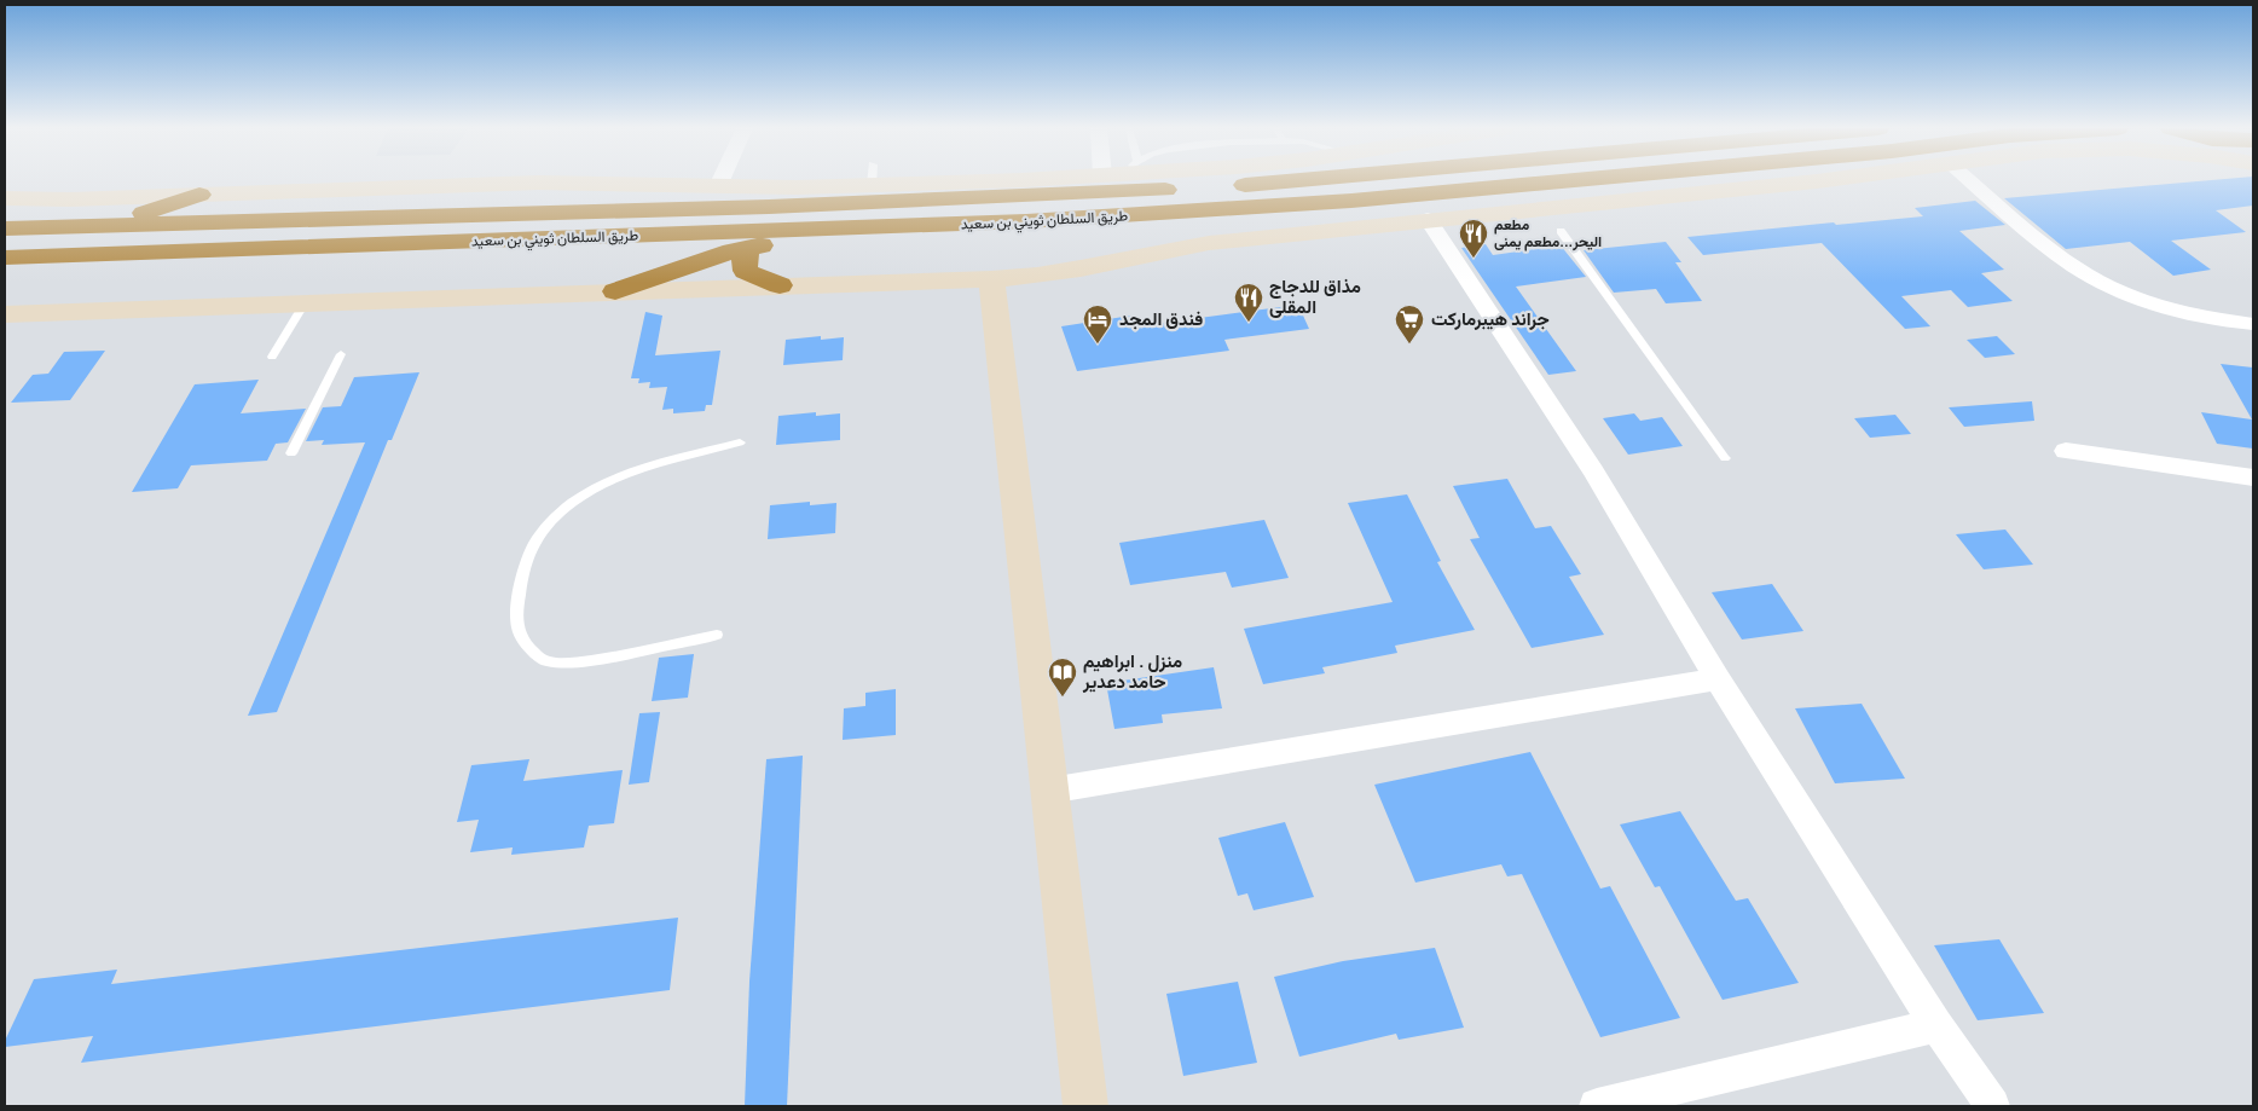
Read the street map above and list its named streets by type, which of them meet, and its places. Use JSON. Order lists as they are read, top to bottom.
{
  "streets": {
    "highway": ["طريق السلطان ثويني بن سعيد"]
  },
  "places": {
    "restaurant": ["مطعم اليحر...مطعم يمنى", "مذاق للدجاج المقلى"],
    "hotel": ["فندق المجد"],
    "supermarket": ["جراند ه‍يبرماركت"],
    "library": ["منزل . ابراهيم حامد دعدير"]
  }
}
